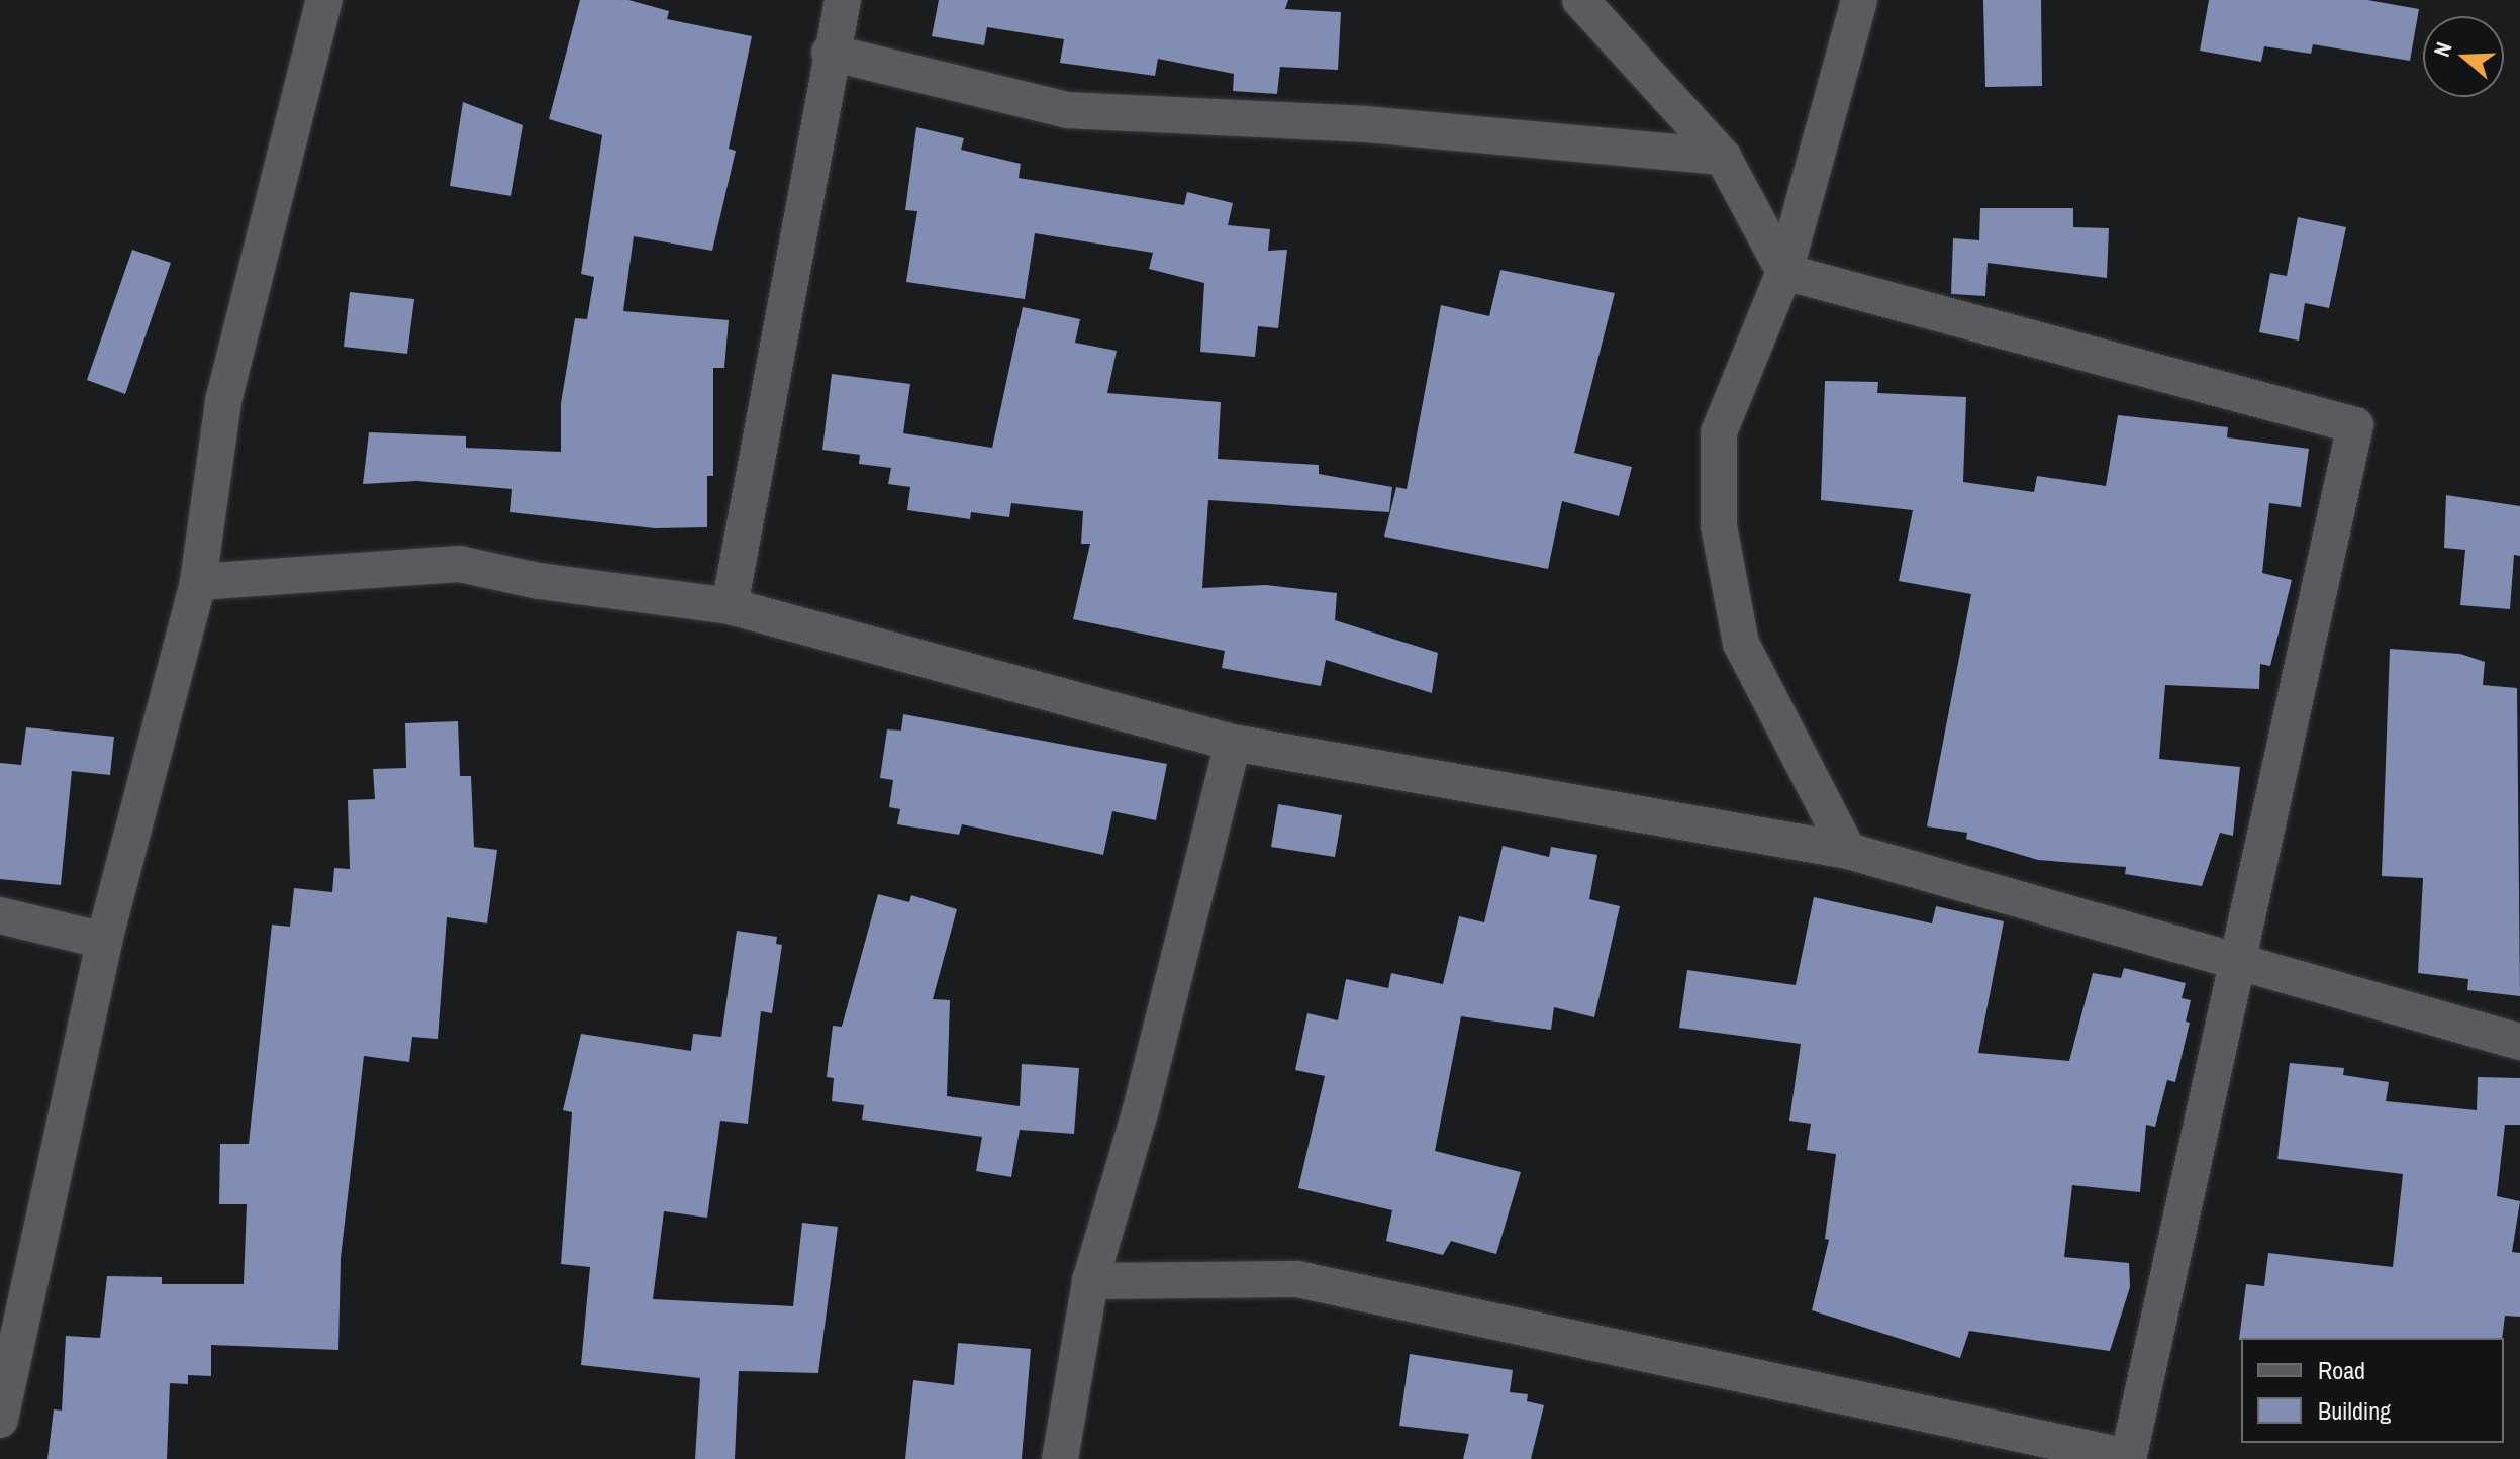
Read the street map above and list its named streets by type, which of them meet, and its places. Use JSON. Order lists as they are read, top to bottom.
{
  "legend": ["Road", "Building"],
  "north": "left"
}
